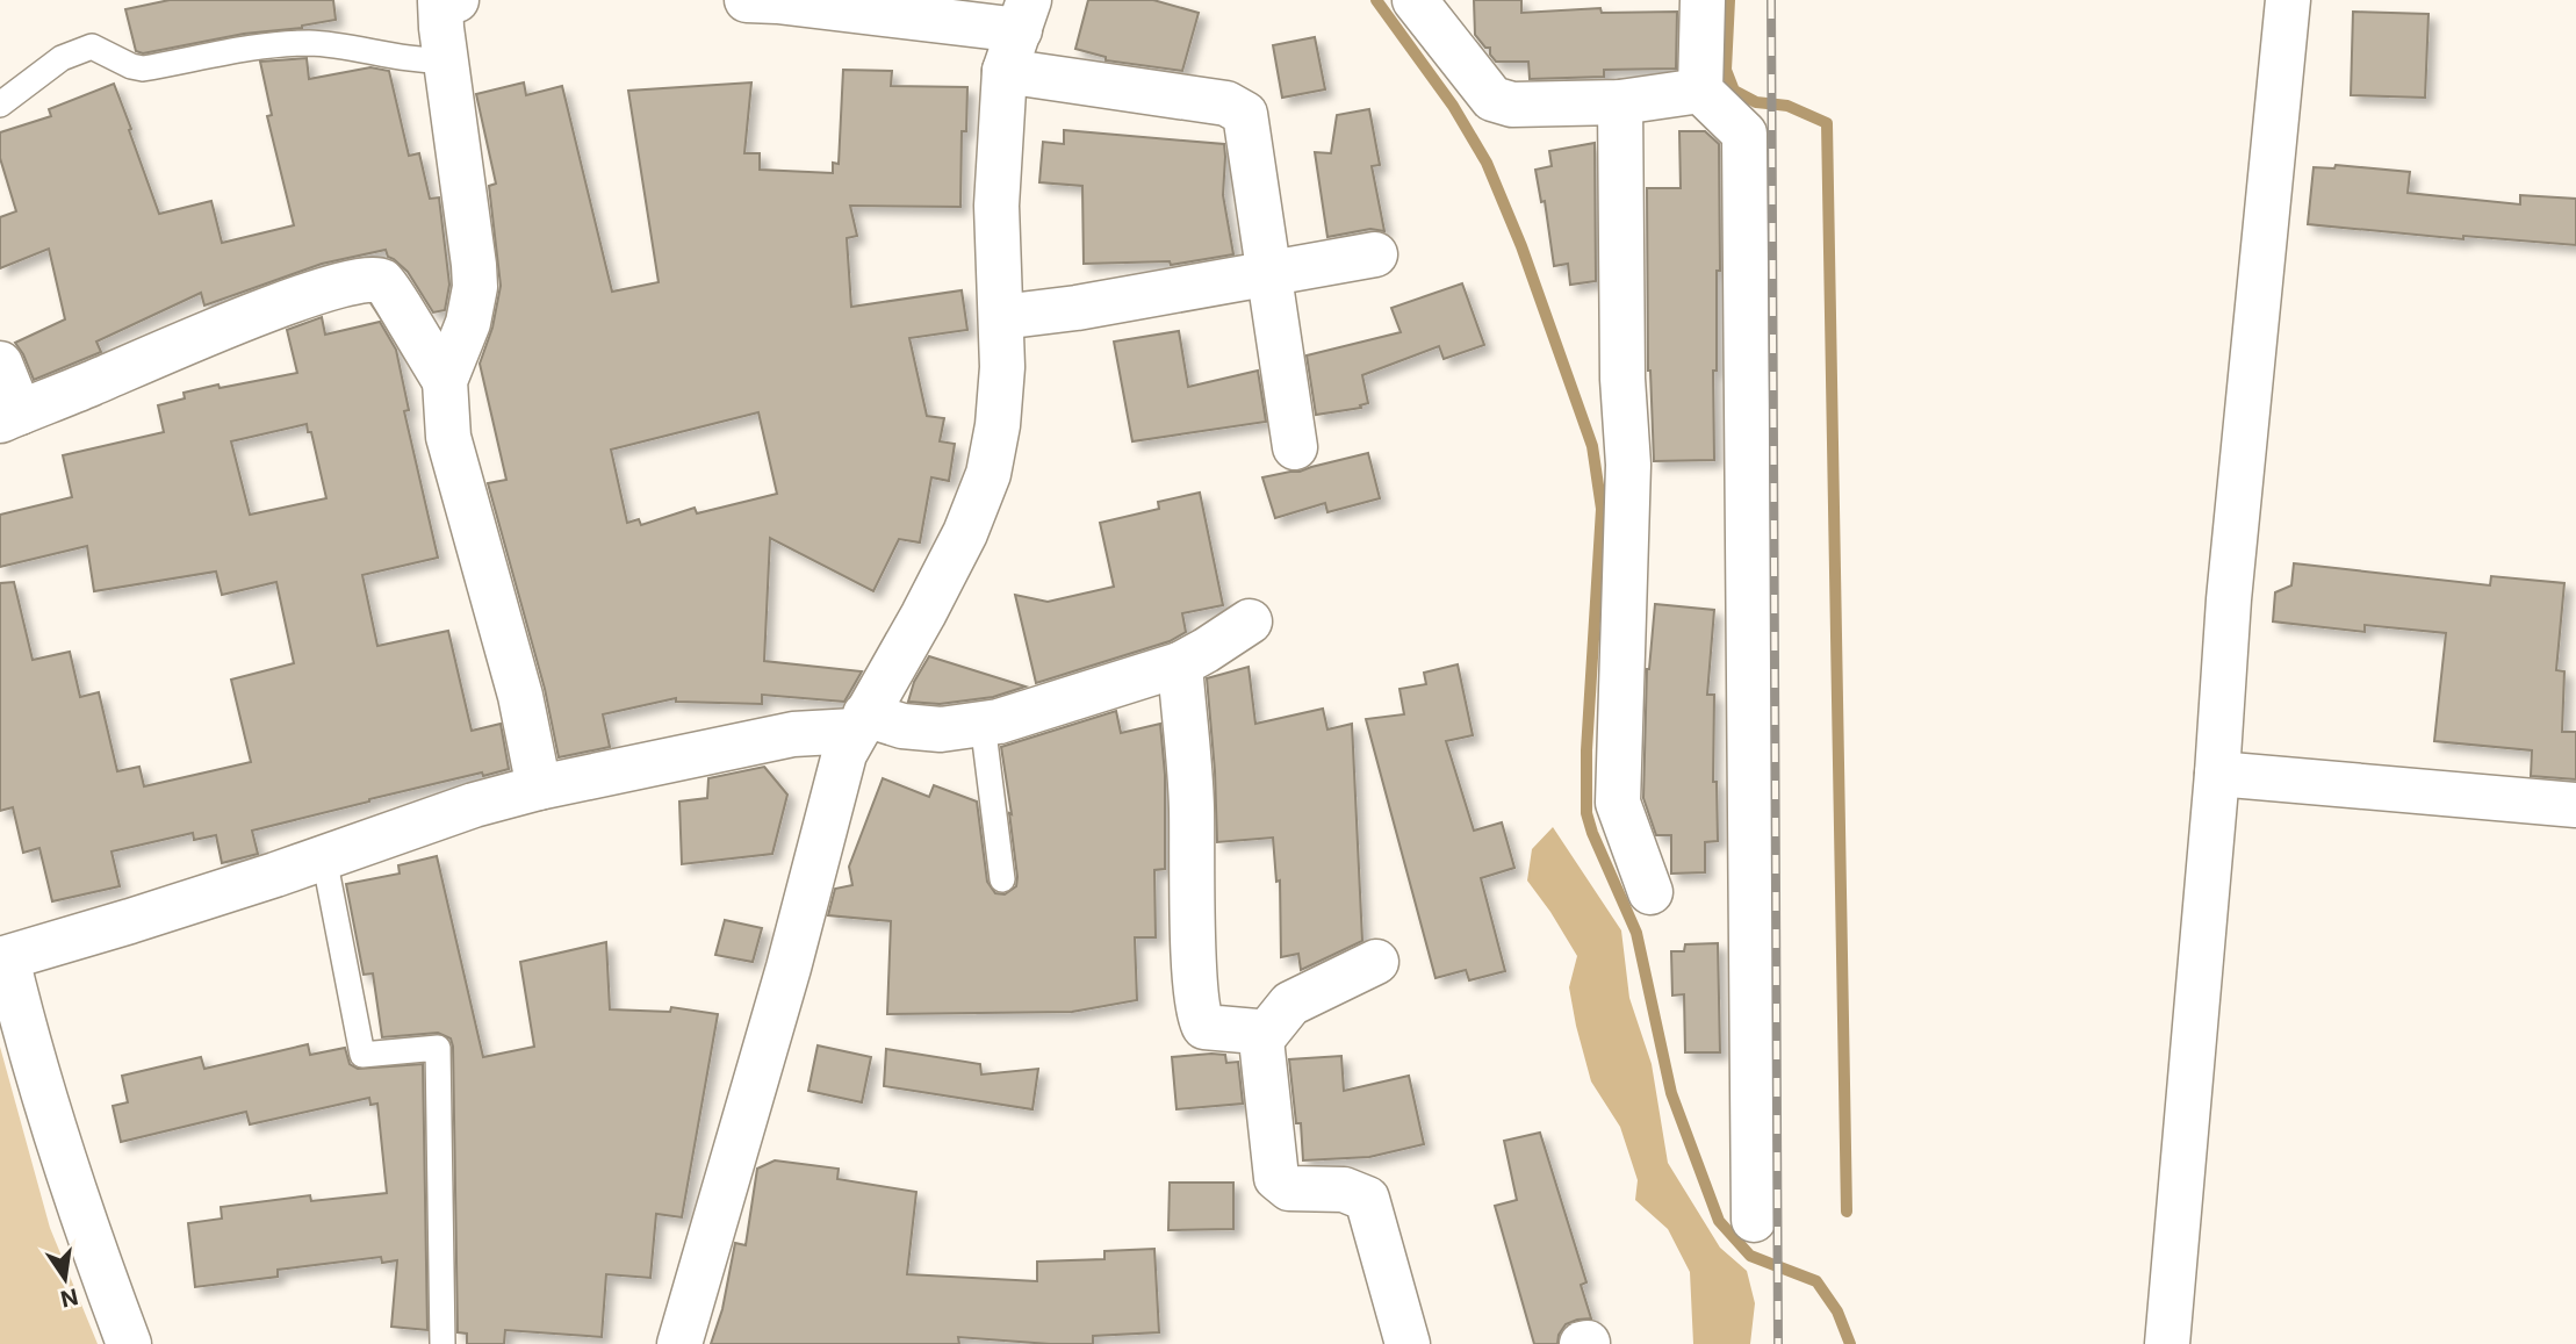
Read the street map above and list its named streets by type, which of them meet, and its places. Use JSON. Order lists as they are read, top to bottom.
{
  "north": "bottom"
}
